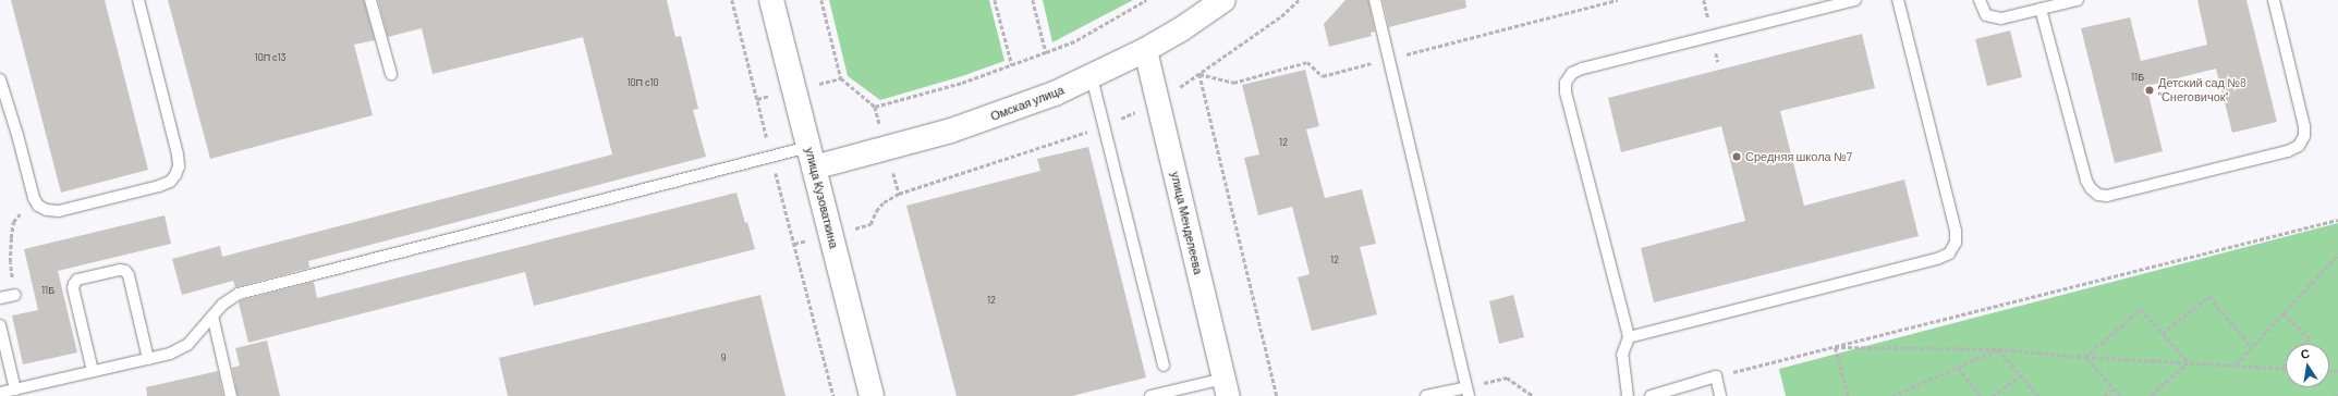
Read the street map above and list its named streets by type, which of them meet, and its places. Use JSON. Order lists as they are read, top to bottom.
{
  "streets": {
    "main road": ["Омская улица", "улица Кузоваткина"],
    "street": ["улица Менделеева"]
  },
  "crossings": [
    ["Омская улица", "улица Кузоваткина"],
    ["Омская улица", "улица Менделеева"]
  ],
  "places": ["Детский сад №8 \"Снеговичок\"", "Средняя школа №7"],
  "house_numbers": [
    "10П с13",
    "11Б",
    "10П с10",
    "12",
    "12",
    "11Б",
    "12",
    "9"
  ],
  "north": "top"
}
